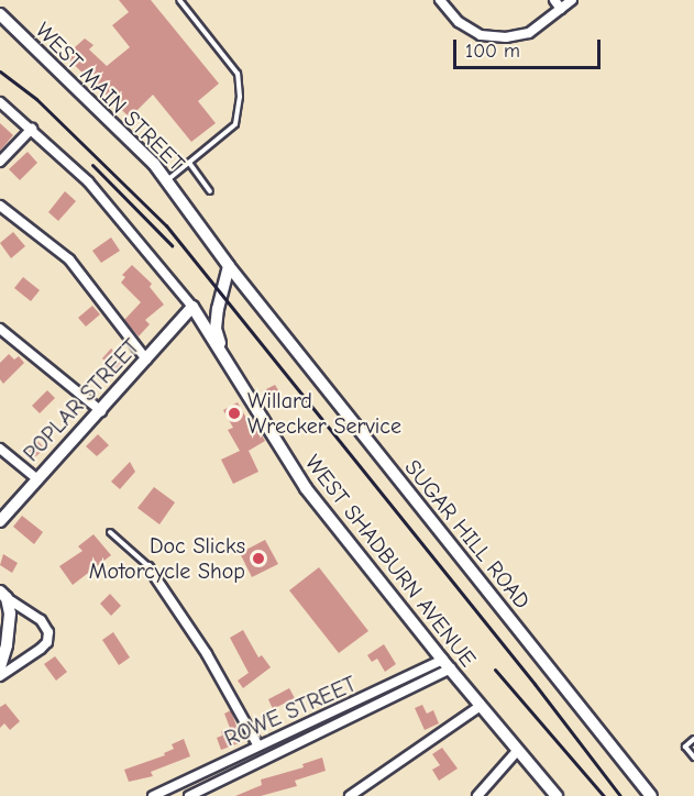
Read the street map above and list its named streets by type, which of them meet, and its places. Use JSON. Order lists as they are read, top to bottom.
{
  "streets": {
    "street": [
      "WEST MAIN STREET",
      "POPLAR STREET",
      "SUGAR HILL ROAD",
      "WEST SHADBURN AVENUE",
      "ROWE STREET"
    ]
  },
  "crossings": [
    ["WEST MAIN STREET", "SUGAR HILL ROAD"],
    ["POPLAR STREET", "WEST SHADBURN AVENUE"],
    ["WEST SHADBURN AVENUE", "ROWE STREET"]
  ],
  "places": ["Willard Wrecker Service", "Doc Slicks Motorcycle Shop"],
  "scale_bar": "100 m"
}
